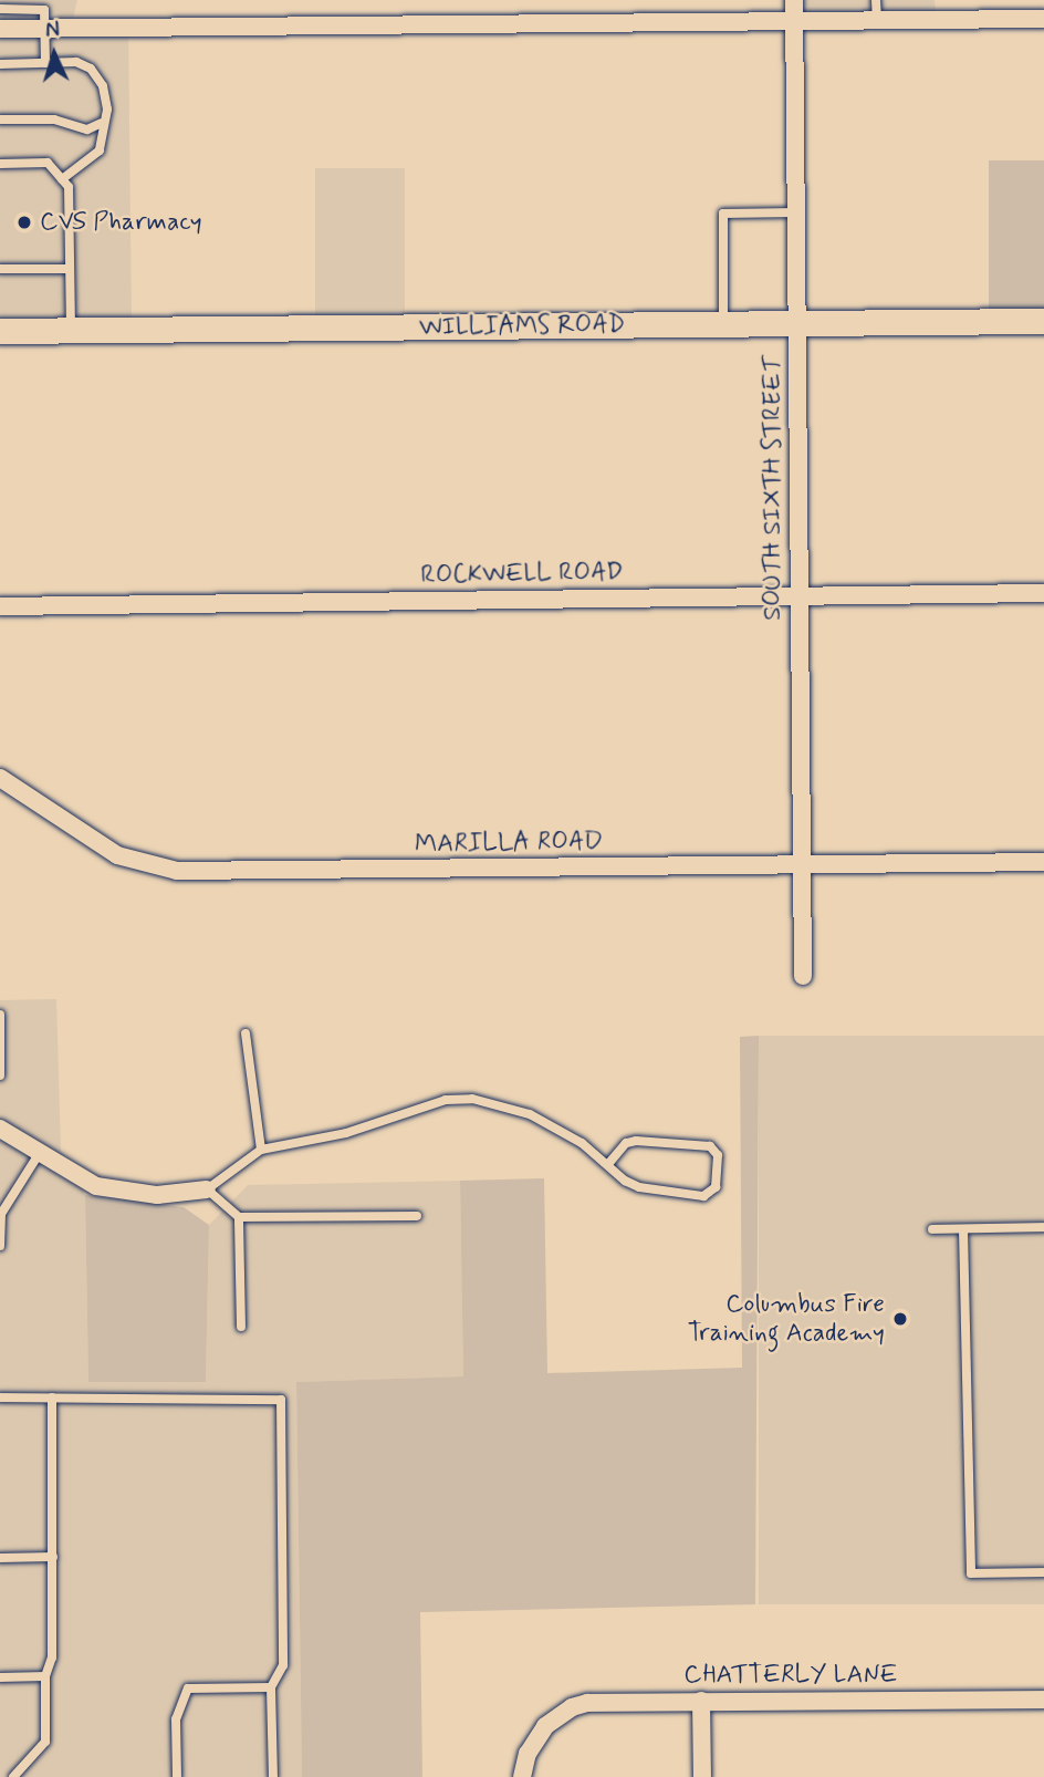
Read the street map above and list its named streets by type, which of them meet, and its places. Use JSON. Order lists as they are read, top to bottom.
{
  "streets": {
    "main road": ["WILLIAMS ROAD"],
    "street": [
      "SOUTH SIXTH STREET",
      "ROCKWELL ROAD",
      "MARILLA ROAD",
      "CHATTERLY LANE"
    ]
  },
  "crossings": [
    ["WILLIAMS ROAD", "SOUTH SIXTH STREET"],
    ["SOUTH SIXTH STREET", "ROCKWELL ROAD"],
    ["SOUTH SIXTH STREET", "MARILLA ROAD"]
  ],
  "places": ["CVS Pharmacy", "Columbus Fire Training Academy"],
  "north": "top"
}
